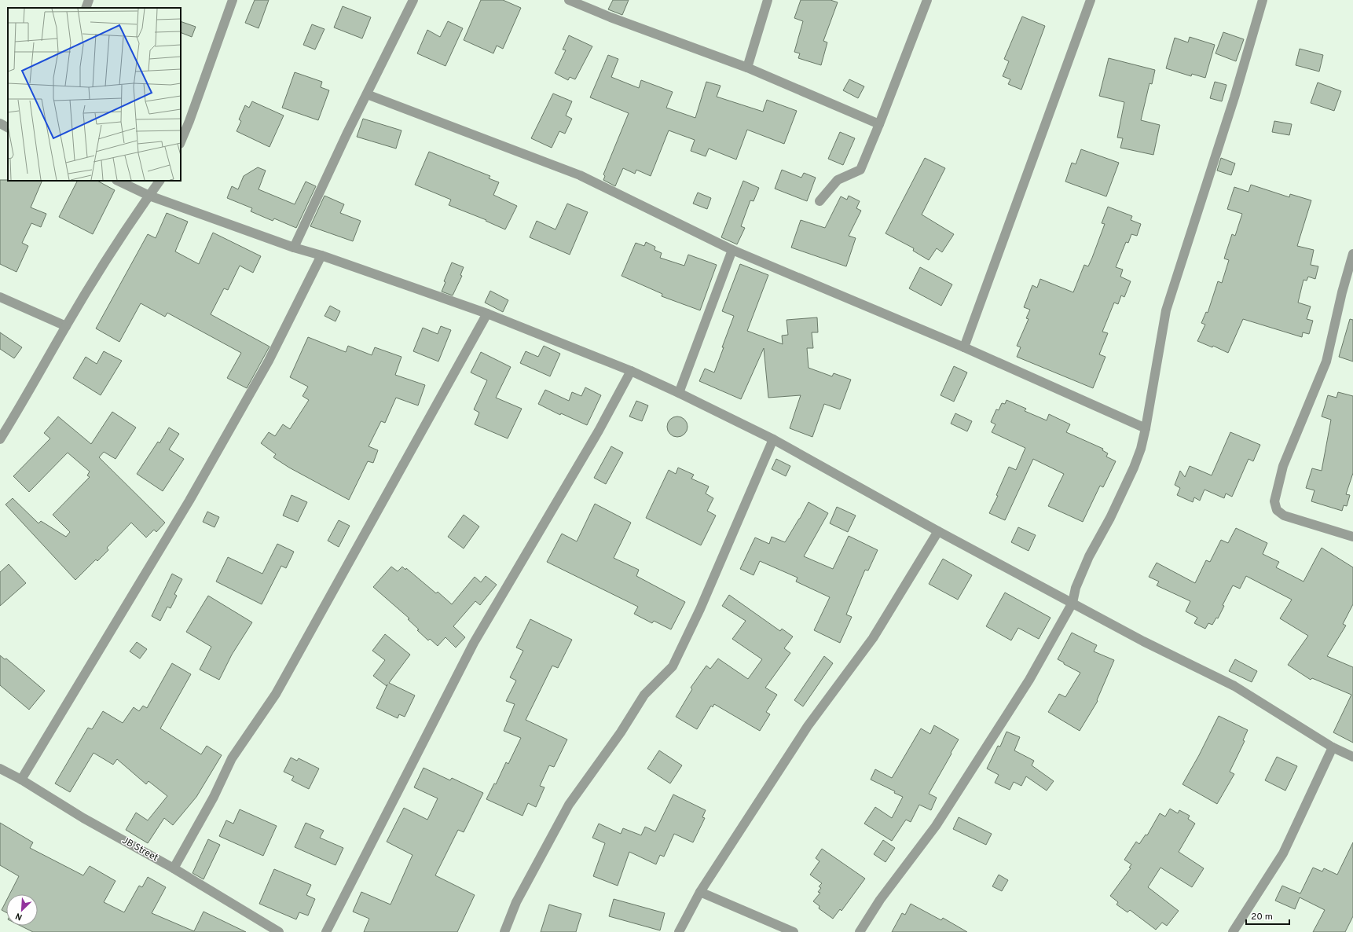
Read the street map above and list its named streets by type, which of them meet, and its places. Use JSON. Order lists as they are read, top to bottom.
{
  "streets": {
    "street": ["JB Street"]
  },
  "scale_bar": "20 m",
  "north": "bottom left"
}
